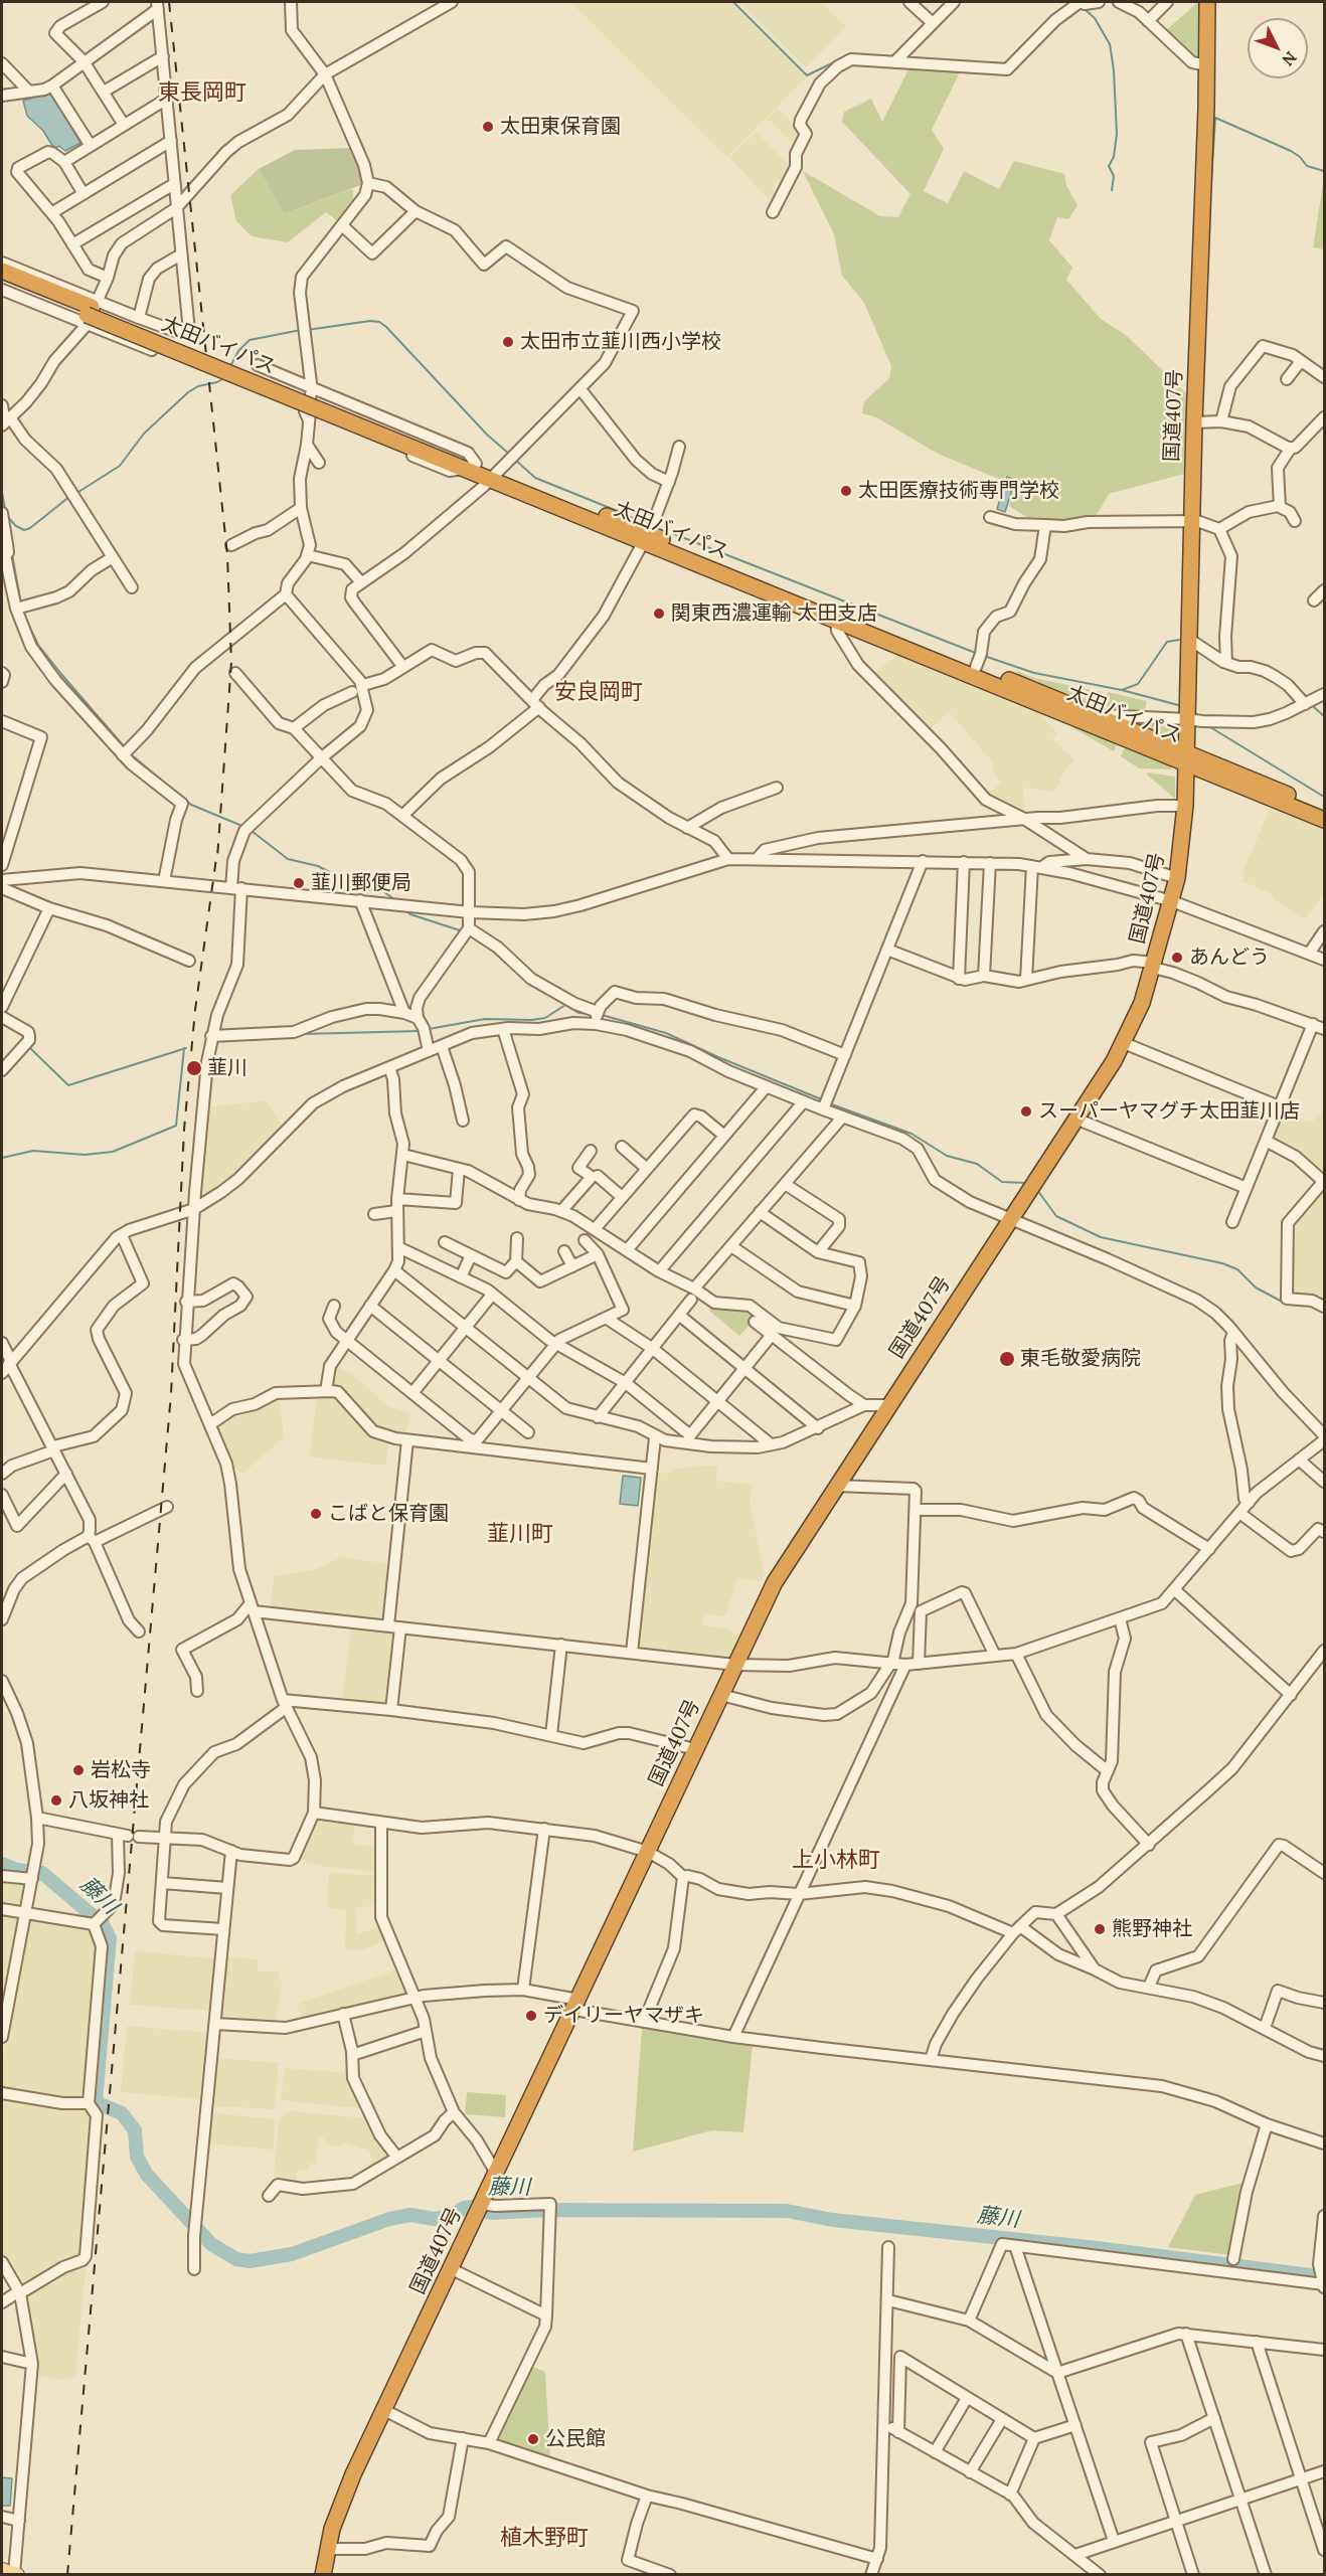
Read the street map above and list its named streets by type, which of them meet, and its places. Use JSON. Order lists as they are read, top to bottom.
{
  "streets": {
    "highway": ["太田バイパス", "国道407号"]
  },
  "crossings": [
    ["太田バイパス", "国道407号"]
  ],
  "districts": [
    "東長岡町",
    "安良岡町",
    "韮川町",
    "上小林町",
    "植木野町"
  ],
  "water": ["藤川"],
  "places": [
    "太田東保育園",
    "太田市立韮川西小学校",
    "太田医療技術専門学校",
    "関東西濃運輸 太田支店",
    "韮川郵便局",
    "あんどう",
    "韮川",
    "スーパーヤマグチ太田韮川店",
    "東毛敬愛病院",
    "こばと保育園",
    "岩松寺",
    "八坂神社",
    "熊野神社",
    "デイリーヤマザキ",
    "公民館"
  ],
  "north": "bottom right"
}
